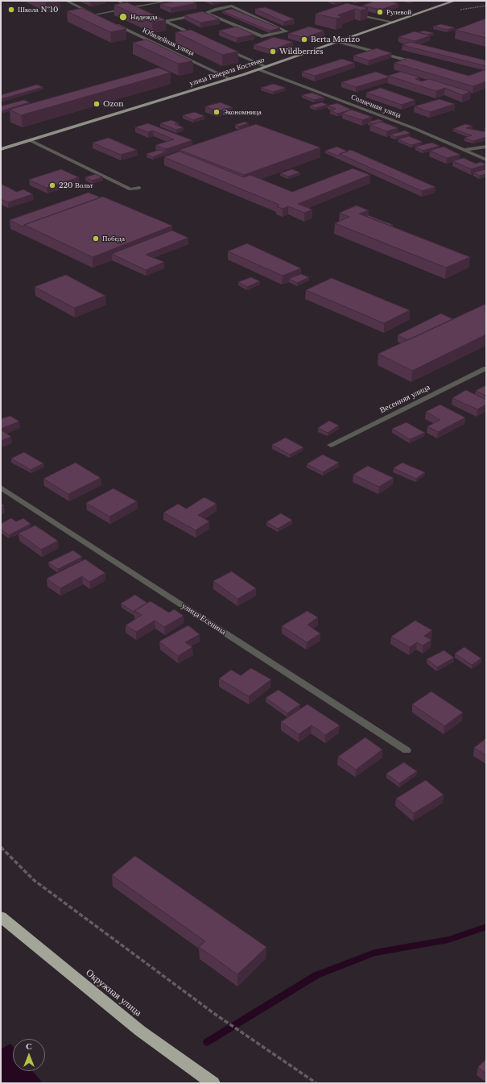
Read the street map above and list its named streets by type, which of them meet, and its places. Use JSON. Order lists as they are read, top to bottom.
{
  "streets": {
    "highway": ["Окружная улица"],
    "main road": ["улица Генерала Костенко"],
    "street": [
      "Юбилейная улица",
      "Солнечная улица",
      "Весенняя улица",
      "улица Есенина"
    ]
  },
  "crossings": [
    ["Юбилейная улица", "улица Генерала Костенко"],
    ["улица Генерала Костенко", "Солнечная улица"]
  ],
  "places": [
    "Школа №10",
    "Рулевой",
    "Надежда",
    "Berta Morizo",
    "Wildberries",
    "Ozon",
    "Экономница",
    "220 Вольт",
    "Победа"
  ],
  "north": "top"
}
